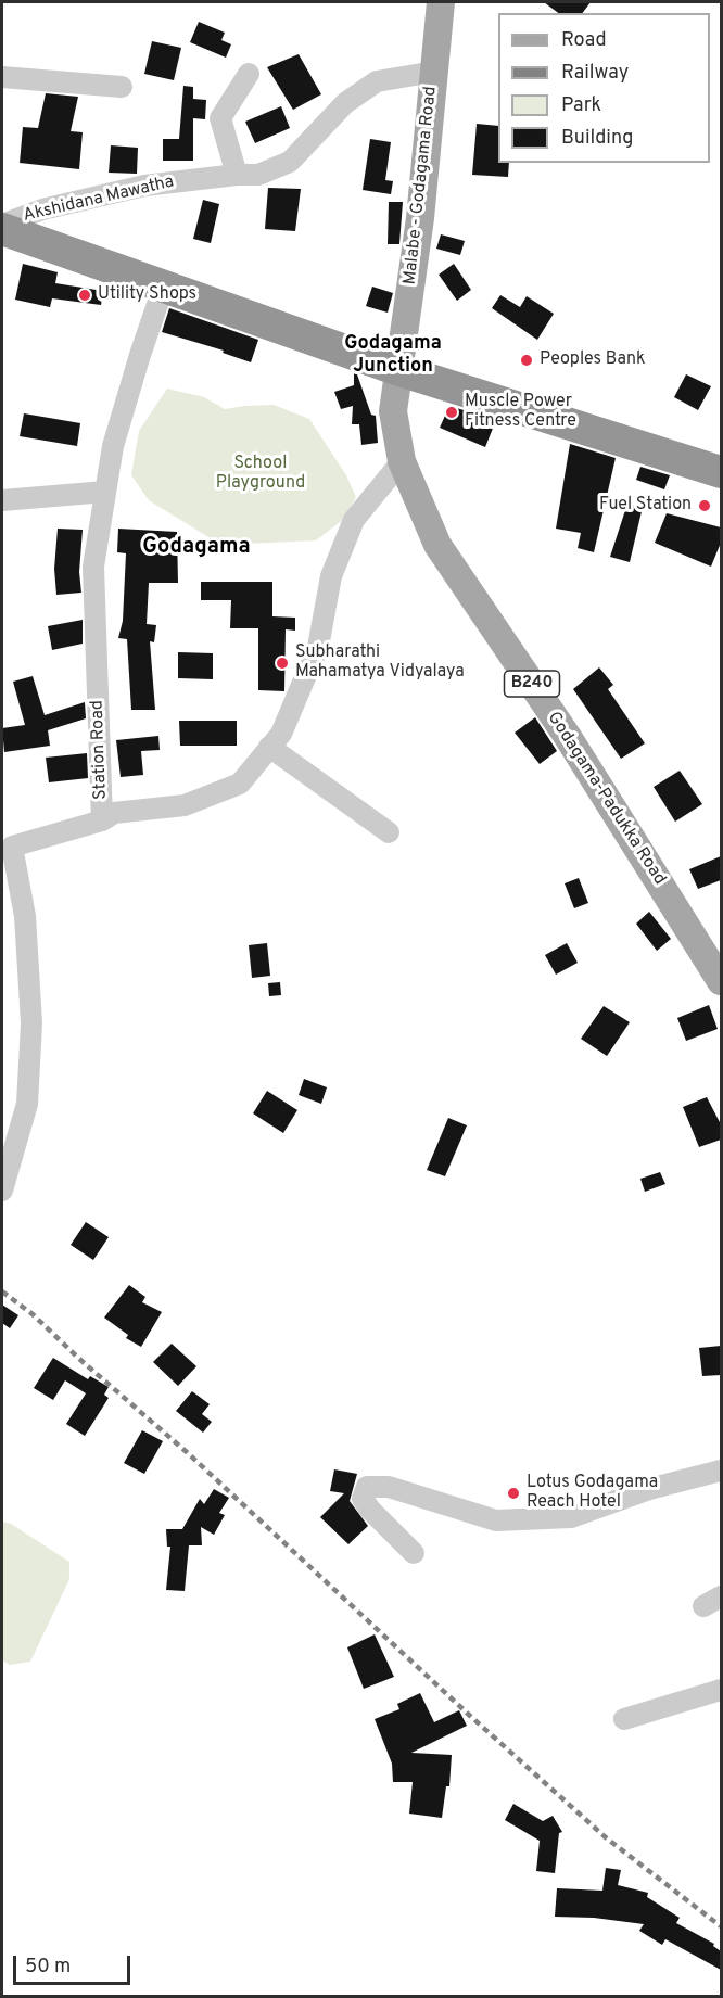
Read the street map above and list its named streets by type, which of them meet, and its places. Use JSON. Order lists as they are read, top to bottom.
{
  "streets": {
    "main road": ["Malabe - Godagama Road", "B240", "Godagama-Padukka Road"],
    "street": ["Akshidana Mawatha", "Station Road"]
  },
  "crossings": [
    ["Malabe - Godagama Road", "Akshidana Mawatha"],
    ["Malabe - Godagama Road", "Godagama-Padukka Road"]
  ],
  "districts": ["Godagama Junction", "Godagama"],
  "parks": ["School Playground"],
  "places": [
    "Utility Shops",
    "Peoples Bank",
    "Muscle Power Fitness Centre",
    "Fuel Station",
    "Subharathi Mahamatya Vidyalaya",
    "Lotus Godagama Reach Hotel"
  ],
  "legend": [
    "Road",
    "Railway",
    "Park",
    "Building"
  ],
  "scale_bar": "50 m"
}
